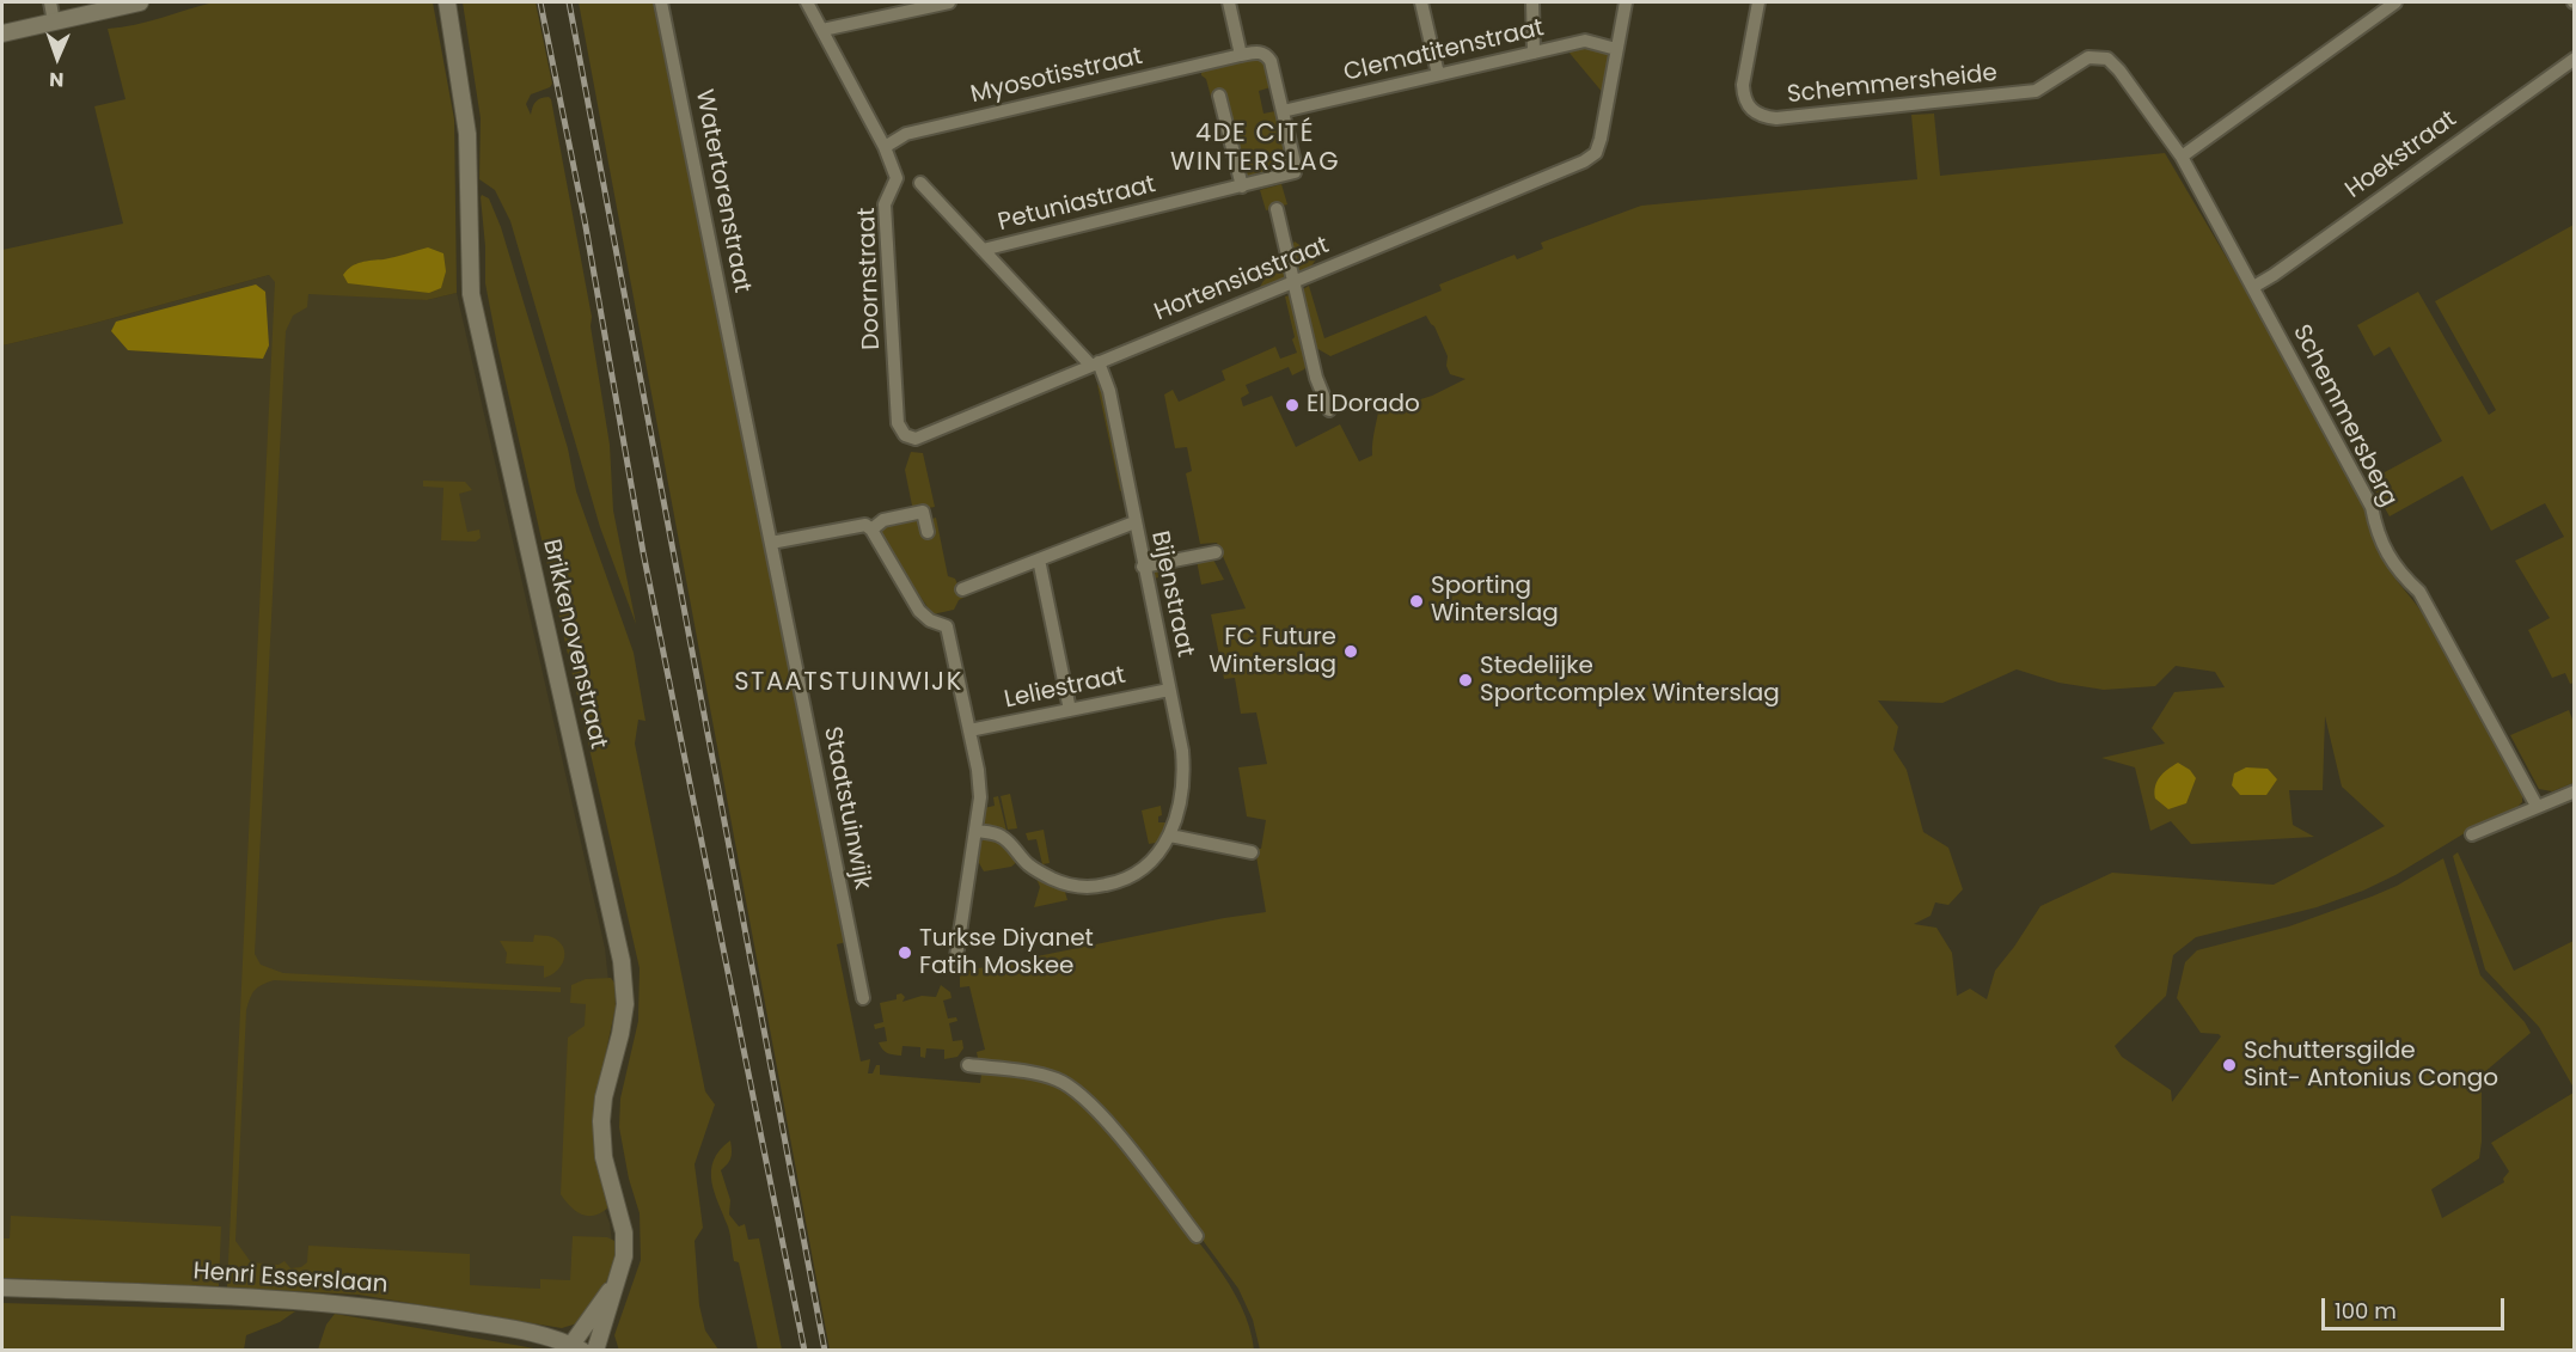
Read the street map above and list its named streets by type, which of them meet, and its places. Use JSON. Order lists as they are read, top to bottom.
{
  "streets": {
    "street": [
      "Clematitenstraat",
      "Myosotisstraat",
      "Schemmersheide",
      "Hoekstraat",
      "Watertorenstraat",
      "Petuniastraat",
      "Doornstraat",
      "Hortensiastraat",
      "Schemmersberg",
      "Bijenstraat",
      "Brikkenovenstraat",
      "Leliestraat",
      "Staatstuinwijk",
      "Henri Esserslaan"
    ]
  },
  "crossings": [
    ["Clematitenstraat", "Petuniastraat"],
    ["Clematitenstraat", "Hortensiastraat"],
    ["Myosotisstraat", "Doornstraat"],
    ["Schemmersheide", "Schemmersberg"],
    ["Hoekstraat", "Schemmersberg"],
    ["Watertorenstraat", "Staatstuinwijk"],
    ["Petuniastraat", "Bijenstraat"],
    ["Doornstraat", "Hortensiastraat"],
    ["Hortensiastraat", "Bijenstraat"],
    ["Bijenstraat", "Leliestraat"],
    ["Brikkenovenstraat", "Henri Esserslaan"]
  ],
  "districts": ["4DE CITÉ WINTERSLAG", "STAATSTUINWIJK"],
  "places": [
    "El Dorado",
    "Sporting Winterslag",
    "FC Future Winterslag",
    "Stedelijke Sportcomplex Winterslag",
    "Turkse Diyanet Fatih Moskee",
    "Schuttersgilde Sint- Antonius Congo"
  ],
  "scale_bar": "100 m",
  "north": "bottom"
}
